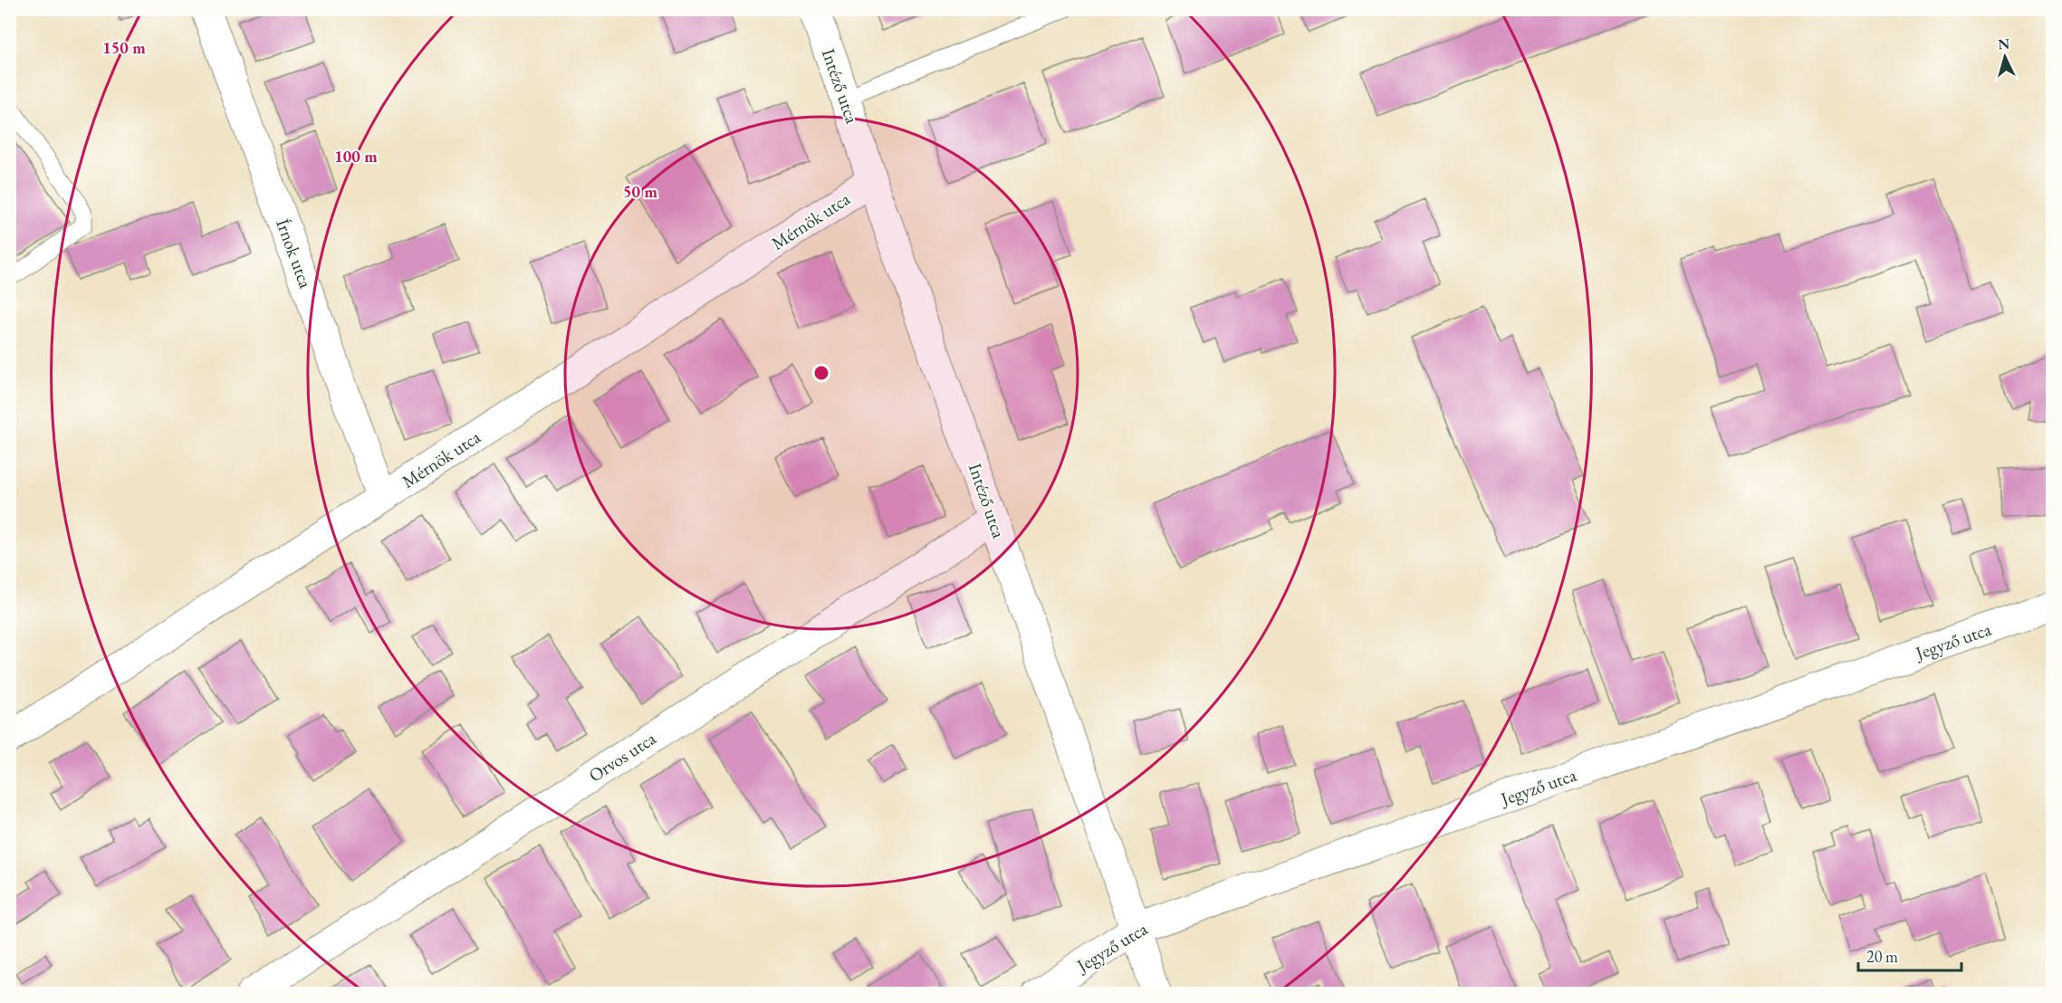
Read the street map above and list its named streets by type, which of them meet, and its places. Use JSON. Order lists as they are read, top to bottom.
{
  "streets": {
    "street": [
      "Intéző utca",
      "Mérnök utca",
      "Írnok utca",
      "Jegyző utca",
      "Orvos utca"
    ]
  },
  "crossings": [
    ["Intéző utca", "Mérnök utca"],
    ["Intéző utca", "Jegyző utca"],
    ["Intéző utca", "Orvos utca"],
    ["Mérnök utca", "Írnok utca"]
  ],
  "scale_bar": "20 m",
  "north": "top",
  "rings": ["150 m", "100 m", "50 m"]
}
